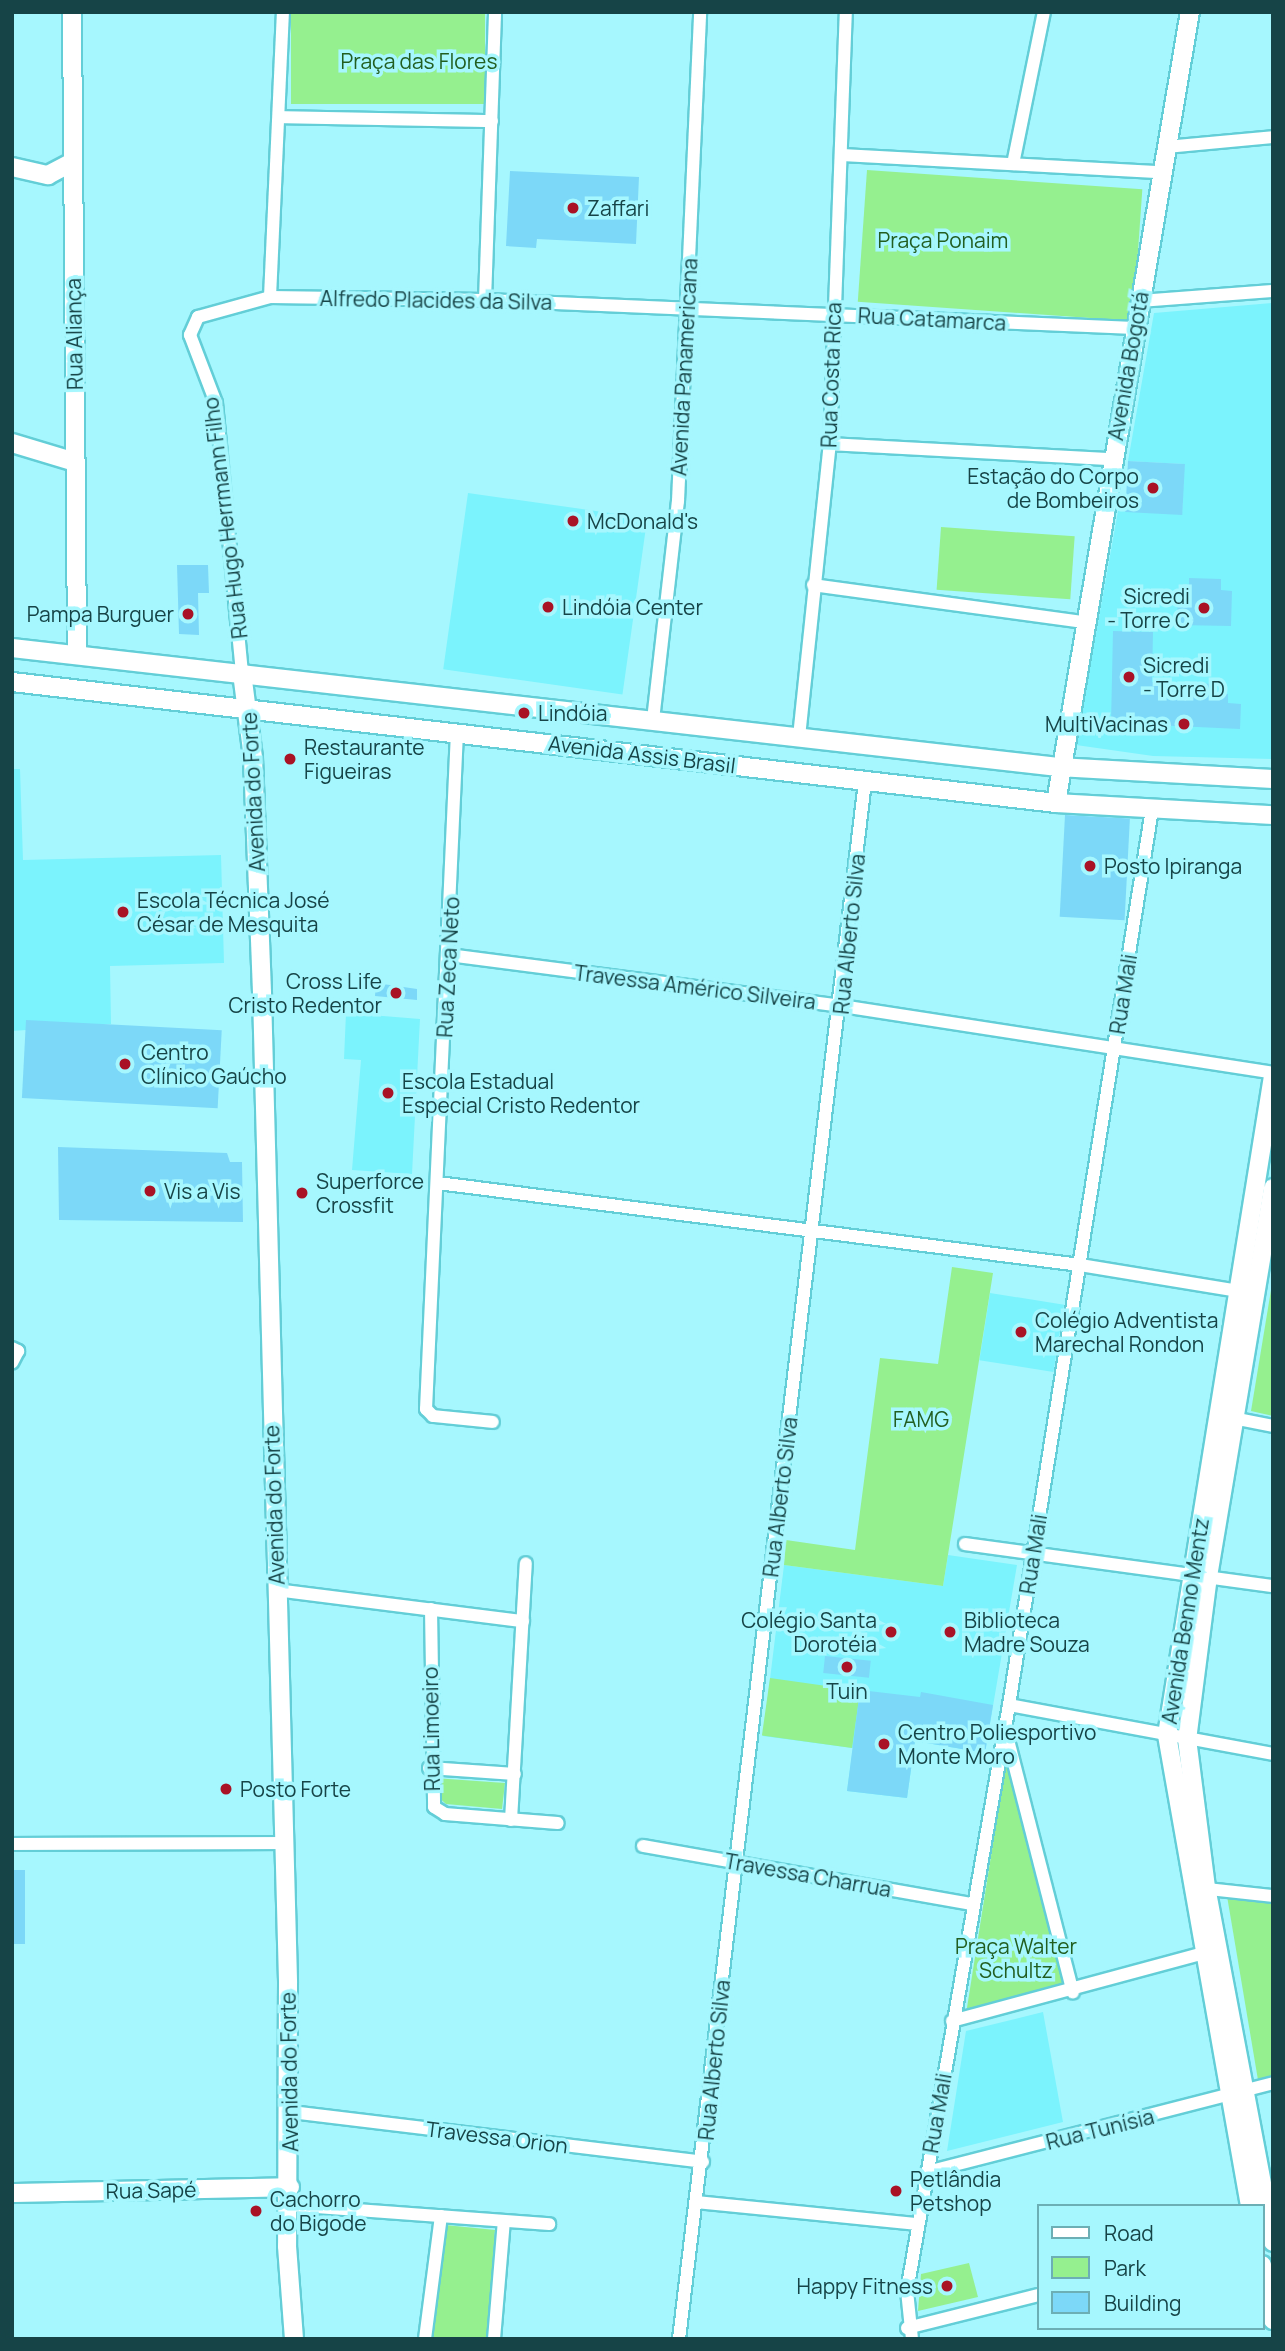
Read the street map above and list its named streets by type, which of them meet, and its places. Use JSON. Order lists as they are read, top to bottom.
{
  "streets": {
    "main road": [
      "Rua Aliança",
      "Avenida Bogotá",
      "Avenida Assis Brasil",
      "Avenida do Forte",
      "Avenida Benno Mentz",
      "Rua Sapé"
    ],
    "street": [
      "Alfredo Placides da Silva",
      "Rua Catamarca",
      "Avenida Panamericana",
      "Rua Costa Rica",
      "Rua Hugo Herrmann Filho",
      "Rua Alberto Silva",
      "Rua Zeca Neto",
      "Travessa Américo Silveira",
      "Rua Mali",
      "Rua Limoeiro",
      "Travessa Charrua",
      "Rua Tunísia",
      "Travessa Orion"
    ]
  },
  "crossings": [
    ["Alfredo Placides da Silva", "Rua Catamarca"],
    ["Alfredo Placides da Silva", "Avenida Panamericana"],
    ["Alfredo Placides da Silva", "Rua Hugo Herrmann Filho"],
    ["Rua Catamarca", "Avenida Bogotá"],
    ["Rua Catamarca", "Avenida Panamericana"],
    ["Rua Catamarca", "Rua Costa Rica"],
    ["Rua Aliança", "Avenida Assis Brasil"],
    ["Avenida Bogotá", "Avenida Assis Brasil"],
    ["Avenida Panamericana", "Avenida Assis Brasil"],
    ["Rua Costa Rica", "Avenida Assis Brasil"],
    ["Rua Hugo Herrmann Filho", "Avenida Assis Brasil"],
    ["Rua Hugo Herrmann Filho", "Avenida do Forte"],
    ["Avenida Assis Brasil", "Avenida do Forte"],
    ["Avenida Assis Brasil", "Rua Alberto Silva"],
    ["Avenida Assis Brasil", "Rua Zeca Neto"],
    ["Avenida Assis Brasil", "Rua Mali"],
    ["Avenida do Forte", "Travessa Orion"],
    ["Avenida do Forte", "Rua Sapé"],
    ["Rua Alberto Silva", "Travessa Américo Silveira"],
    ["Rua Alberto Silva", "Travessa Charrua"],
    ["Rua Alberto Silva", "Travessa Orion"],
    ["Rua Zeca Neto", "Travessa Américo Silveira"],
    ["Travessa Américo Silveira", "Rua Mali"],
    ["Travessa Américo Silveira", "Avenida Benno Mentz"],
    ["Rua Mali", "Travessa Charrua"],
    ["Rua Mali", "Rua Tunísia"],
    ["Avenida Benno Mentz", "Rua Tunísia"]
  ],
  "parks": [
    "Praça das Flores",
    "Praça Ponaim",
    "FAMG",
    "Praça Walter Schultz"
  ],
  "places": [
    "Zaffari",
    "Estação do Corpo de Bombeiros",
    "McDonald's",
    "Lindóia Center",
    "Sicredi - Torre C",
    "Pampa Burguer",
    "Sicredi - Torre D",
    "Lindóia",
    "MultiVacinas",
    "Restaurante Figueiras",
    "Posto Ipiranga",
    "Escola Técnica José César de Mesquita",
    "Cross Life Cristo Redentor",
    "Centro Clínico Gaúcho",
    "Escola Estadual Especial Cristo Redentor",
    "Vis a Vis",
    "Superforce Crossfit",
    "Colégio Adventista Marechal Rondon",
    "Colégio Santa Dorotéia",
    "Biblioteca Madre Souza",
    "Tuin",
    "Centro Poliesportivo Monte Moro",
    "Posto Forte",
    "Petlândia Petshop",
    "Cachorro do Bigode",
    "Happy Fitness"
  ],
  "legend": ["Road", "Park", "Building"]
}
